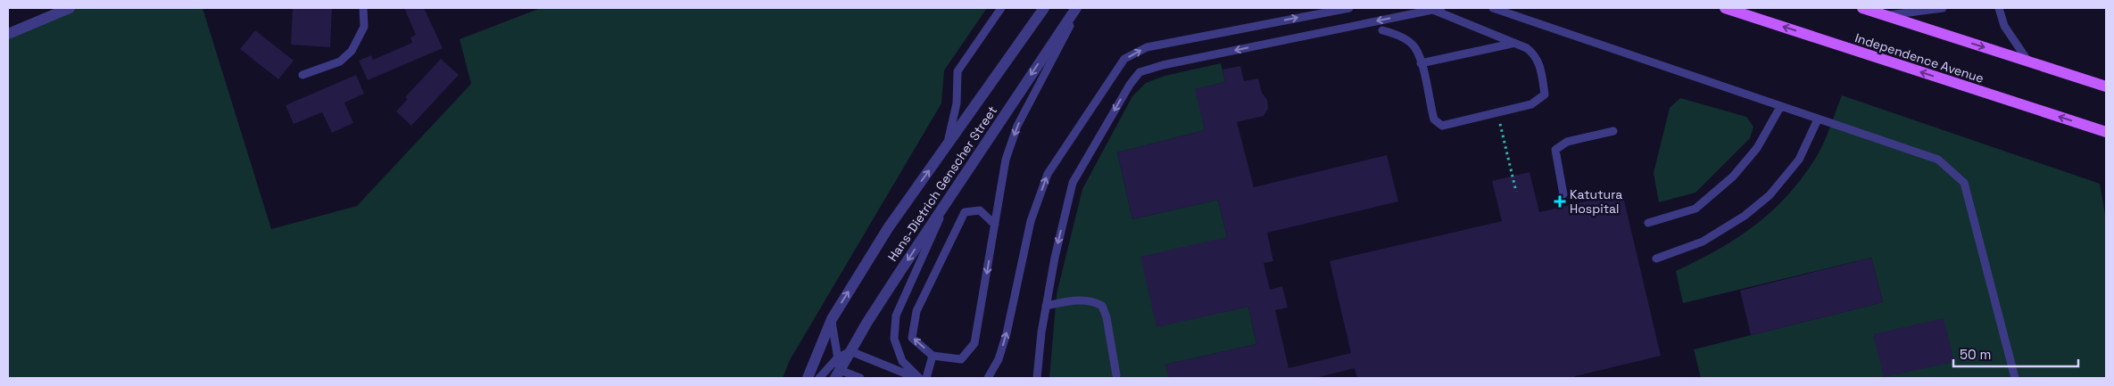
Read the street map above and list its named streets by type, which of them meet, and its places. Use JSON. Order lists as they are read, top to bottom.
{
  "streets": {
    "main road": ["Independence Avenue"],
    "street": ["Hans-Dietrich Genscher Street"]
  },
  "places": {
    "health": ["Katutura Hospital"]
  },
  "scale_bar": "50 m"
}
